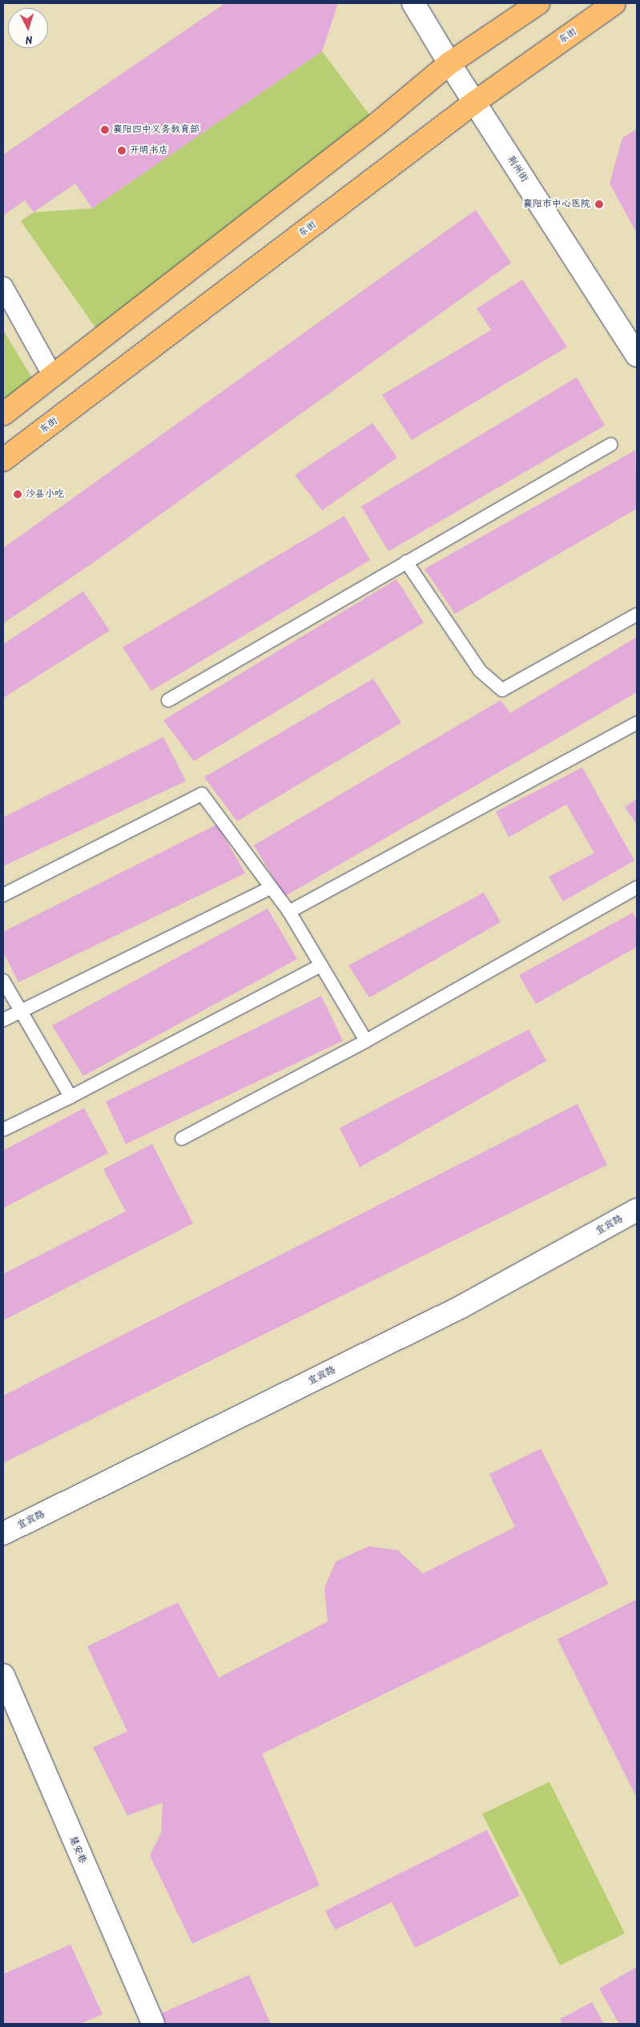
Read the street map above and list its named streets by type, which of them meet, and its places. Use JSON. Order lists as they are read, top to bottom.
{
  "streets": {
    "main road": ["东街"],
    "street": ["荆州街", "宜宾路", "慧安巷"]
  },
  "crossings": [
    ["东街", "荆州街"]
  ],
  "places": [
    "襄阳四中义务教育部",
    "开明书店",
    "襄阳市中心医院",
    "沙县小吃"
  ],
  "north": "bottom"
}
